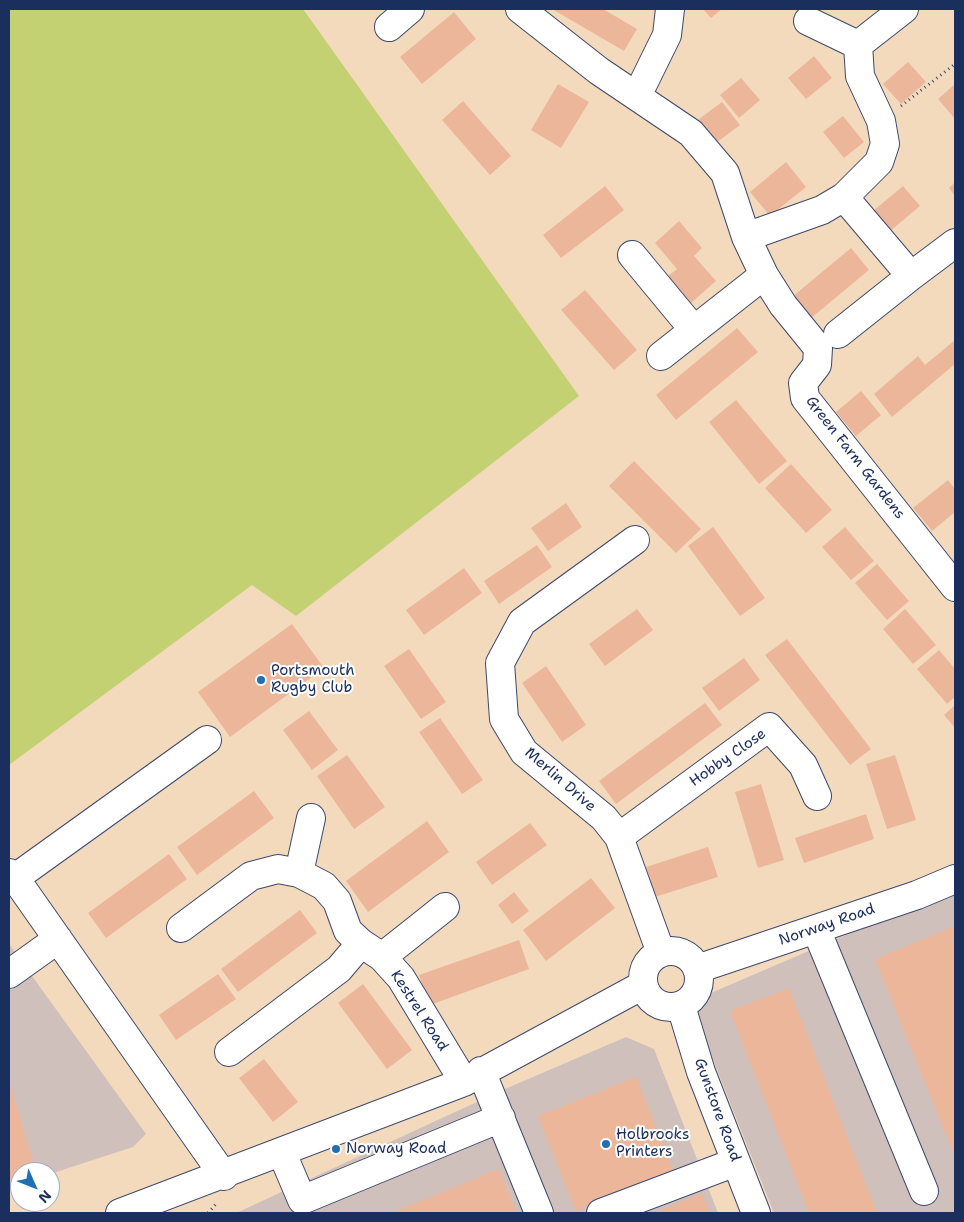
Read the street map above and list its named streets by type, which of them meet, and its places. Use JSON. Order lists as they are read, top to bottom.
{
  "streets": {
    "street": [
      "Green Farm Gardens",
      "Hobby Close",
      "Merlin Drive",
      "Norway Road",
      "Kestrel Road",
      "Gunstore Road"
    ]
  },
  "crossings": [
    ["Hobby Close", "Merlin Drive"],
    ["Merlin Drive", "Norway Road"],
    ["Merlin Drive", "Gunstore Road"],
    ["Norway Road", "Gunstore Road"]
  ],
  "places": ["Portsmouth Rugby Club", "Holbrooks Printers", "Norway Road"],
  "north": "bottom right"
}
